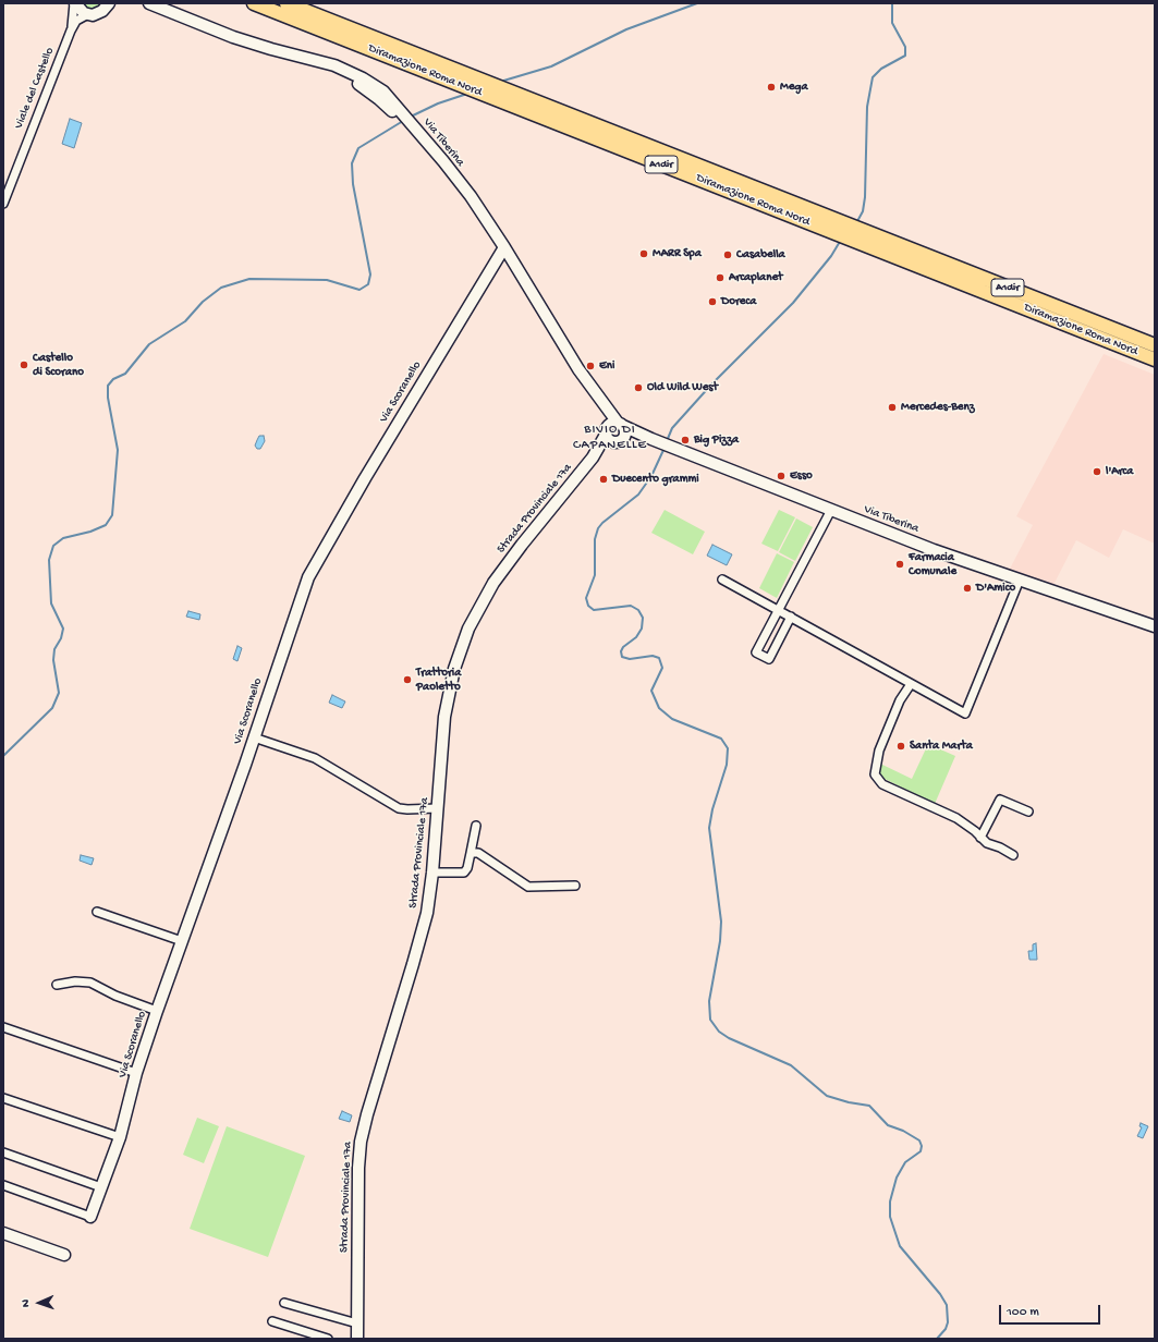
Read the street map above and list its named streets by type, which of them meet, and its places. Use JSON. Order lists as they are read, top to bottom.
{
  "streets": {
    "highway": ["Diramazione Roma Nord", "A1dir"],
    "main road": ["Via Tiberina", "Via Scoranello", "Strada Provinciale 17a"],
    "street": ["Viale del Castello"]
  },
  "crossings": [
    ["Via Tiberina", "Via Scoranello"],
    ["Via Tiberina", "Strada Provinciale 17a"]
  ],
  "districts": ["BIVIO DI CAPANELLE"],
  "places": [
    "Mega",
    "MARR Spa",
    "Casabella",
    "Arcaplanet",
    "Doreca",
    "Castello di Scorano",
    "Eni",
    "Old Wild West",
    "Mercedes-Benz",
    "Big Pizza",
    "l'Arca",
    "Esso",
    "Duecento grammi",
    "Farmacia Comunale",
    "D'Amico",
    "Trattoria Paoletto",
    "Santa Marta"
  ],
  "scale_bar": "100 m",
  "north": "left"
}
